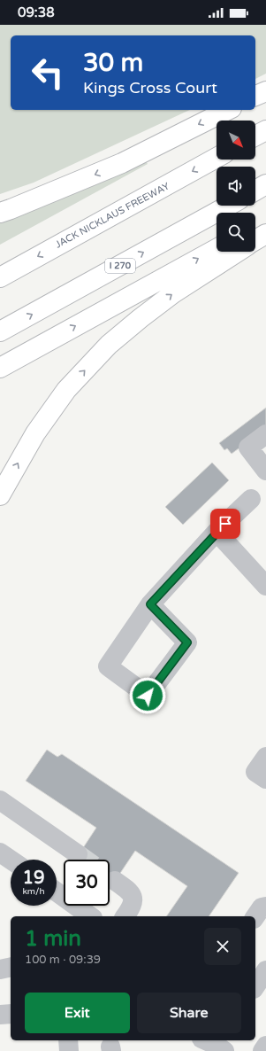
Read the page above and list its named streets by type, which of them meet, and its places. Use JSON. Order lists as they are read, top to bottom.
{
  "streets": {
    "highway": ["JACK NICKLAUS FREEWAY", "I 270"]
  },
  "north": "bottom right",
  "page": {
    "status": "09:38",
    "turn": ["30 m", "Kings Cross Court"],
    "speed": "19 km/h",
    "limit": "30",
    "heading": ["1 min", "100 m · 09:39"],
    "buttons": ["Exit", "Share"]
  }
}
